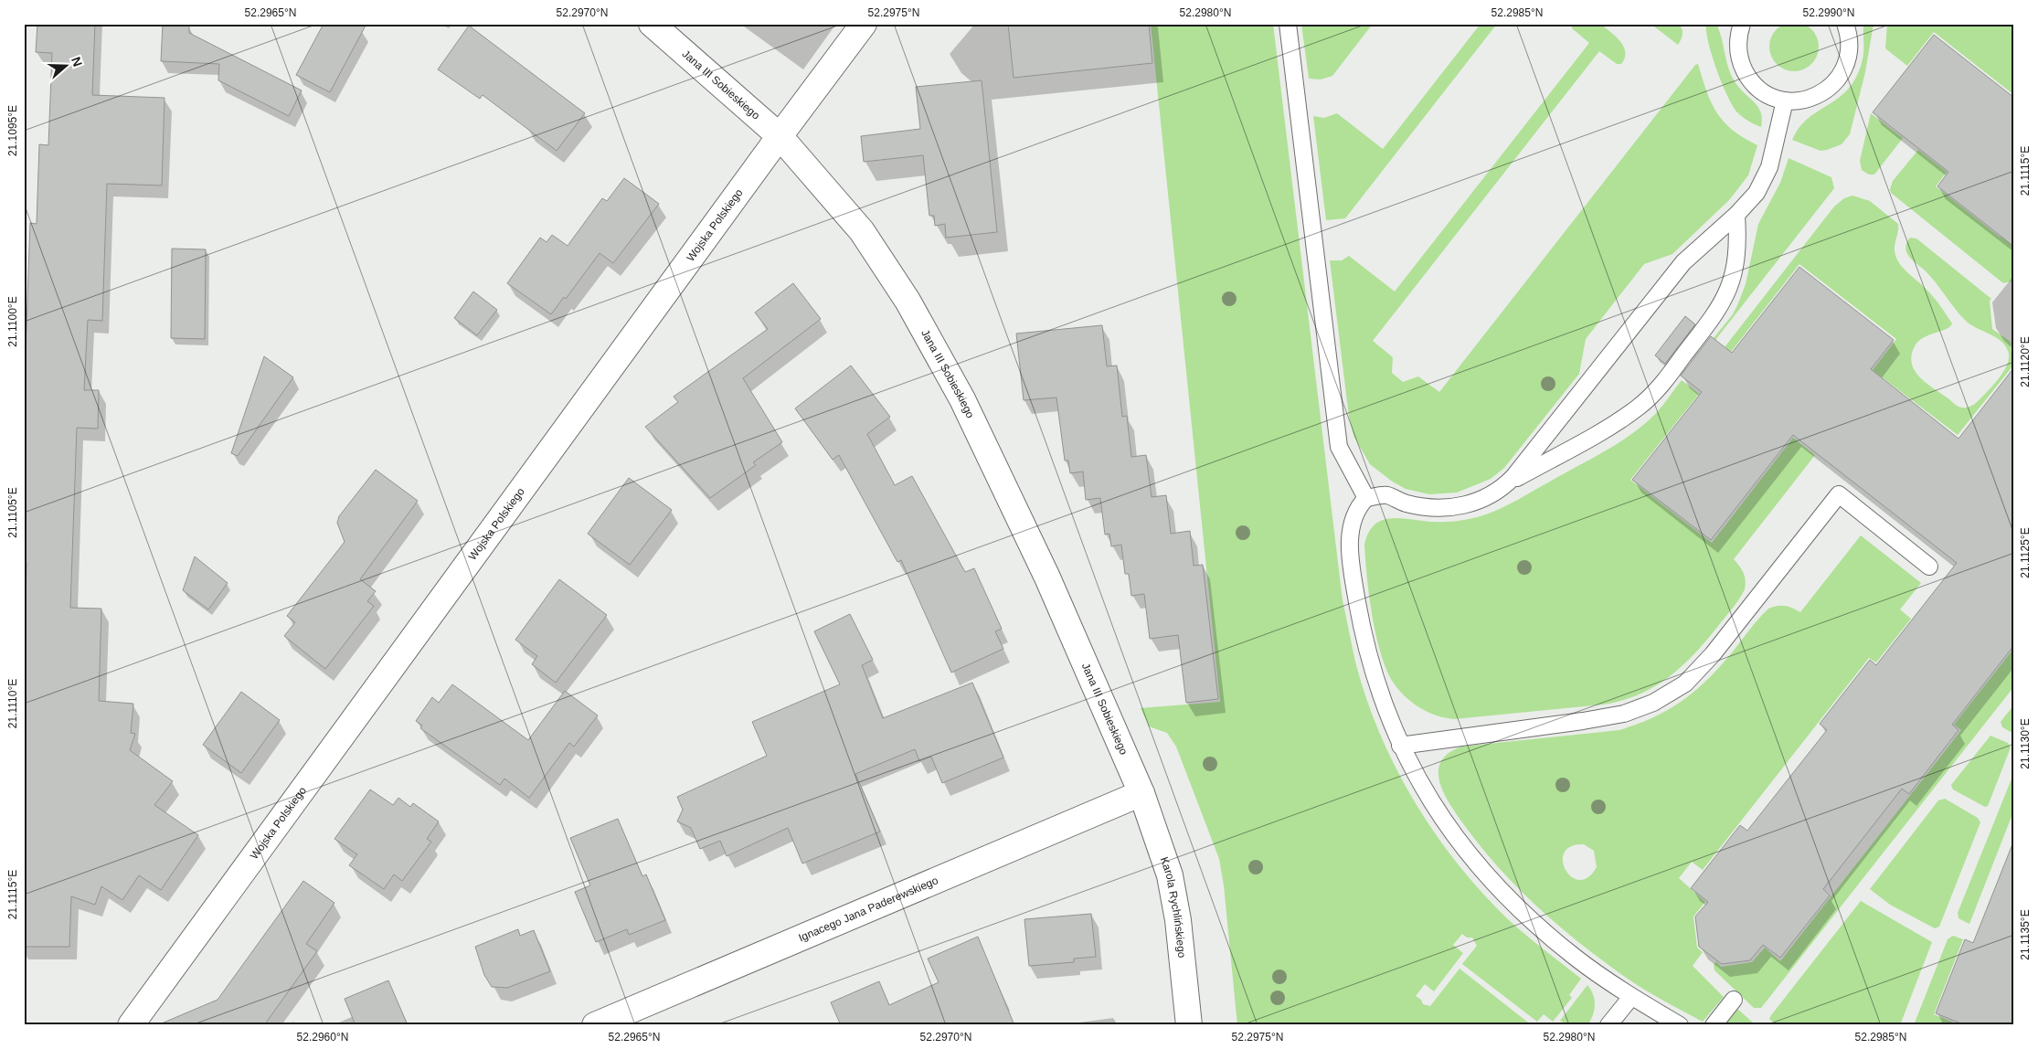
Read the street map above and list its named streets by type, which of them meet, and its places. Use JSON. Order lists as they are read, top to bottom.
{
  "streets": {
    "street": [
      "Jana III Sobieskiego",
      "Wojska Polskiego",
      "Karola Rychlińskiego",
      "Ignacego Jana Paderewskiego"
    ]
  },
  "crossings": [
    ["Jana III Sobieskiego", "Wojska Polskiego"],
    ["Jana III Sobieskiego", "Karola Rychlińskiego"],
    ["Jana III Sobieskiego", "Ignacego Jana Paderewskiego"],
    ["Karola Rychlińskiego", "Ignacego Jana Paderewskiego"]
  ],
  "north": "right",
  "coordinates": [
    "52.2965°N",
    "52.2970°N",
    "52.2975°N",
    "52.2980°N",
    "52.2985°N",
    "52.2990°N",
    "21.1095°E",
    "21.1115°E",
    "21.1100°E",
    "21.1120°E",
    "21.1105°E",
    "21.1125°E",
    "21.1110°E",
    "21.1130°E",
    "21.1135°E",
    "52.2960°N"
  ]
}
